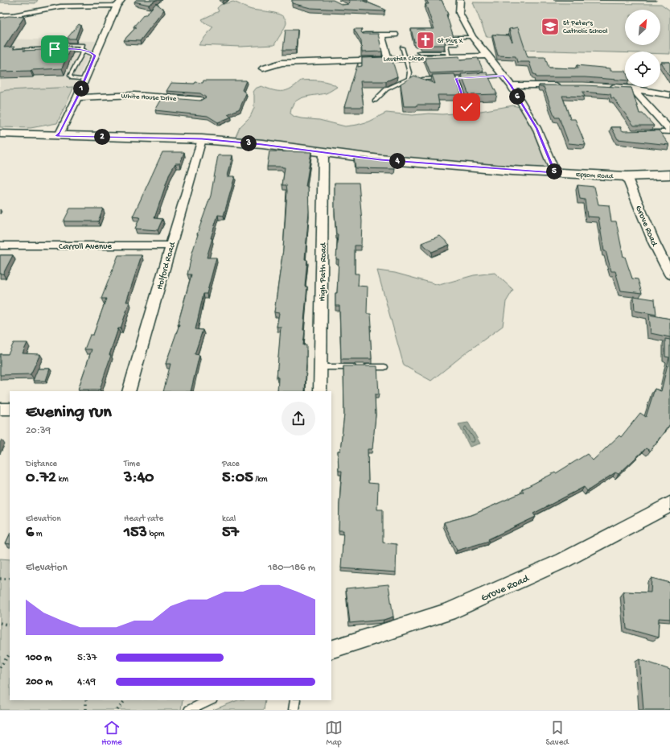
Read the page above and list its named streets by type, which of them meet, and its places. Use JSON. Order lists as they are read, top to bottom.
{
  "streets": {
    "main road": ["Epsom Road"],
    "street": [
      "Laustan Close",
      "White House Drive",
      "Grove Road",
      "Carroll Avenue",
      "Holford Road",
      "High Path Road"
    ]
  },
  "crossings": [
    ["Epsom Road", "Grove Road"],
    ["Epsom Road", "Holford Road"],
    ["Epsom Road", "High Path Road"],
    ["Carroll Avenue", "Holford Road"]
  ],
  "places": {
    "school or university": ["St Peter's Catholic School"],
    "church": ["St Pius X"]
  },
  "north": "top right",
  "page": {
    "pins": [
      "1",
      "6",
      "2",
      "3",
      "4",
      "5"
    ],
    "heading": ["Evening run", "20:39"],
    "stats": [
      ["Distance", "0.72 km"],
      ["Time", "3:40"],
      ["Pace", "5:05 /km"],
      ["Elevation", "6 m"],
      ["Heart rate", "153 bpm"],
      ["kcal", "57"]
    ],
    "chart": ["Elevation", "180–186 m"],
    "list": [
      {
        "name": "100 m",
        "note": "5:37"
      },
      {
        "name": "200 m",
        "note": "4:49"
      }
    ],
    "tabs": ["Home", "Map", "Saved"]
  }
}
